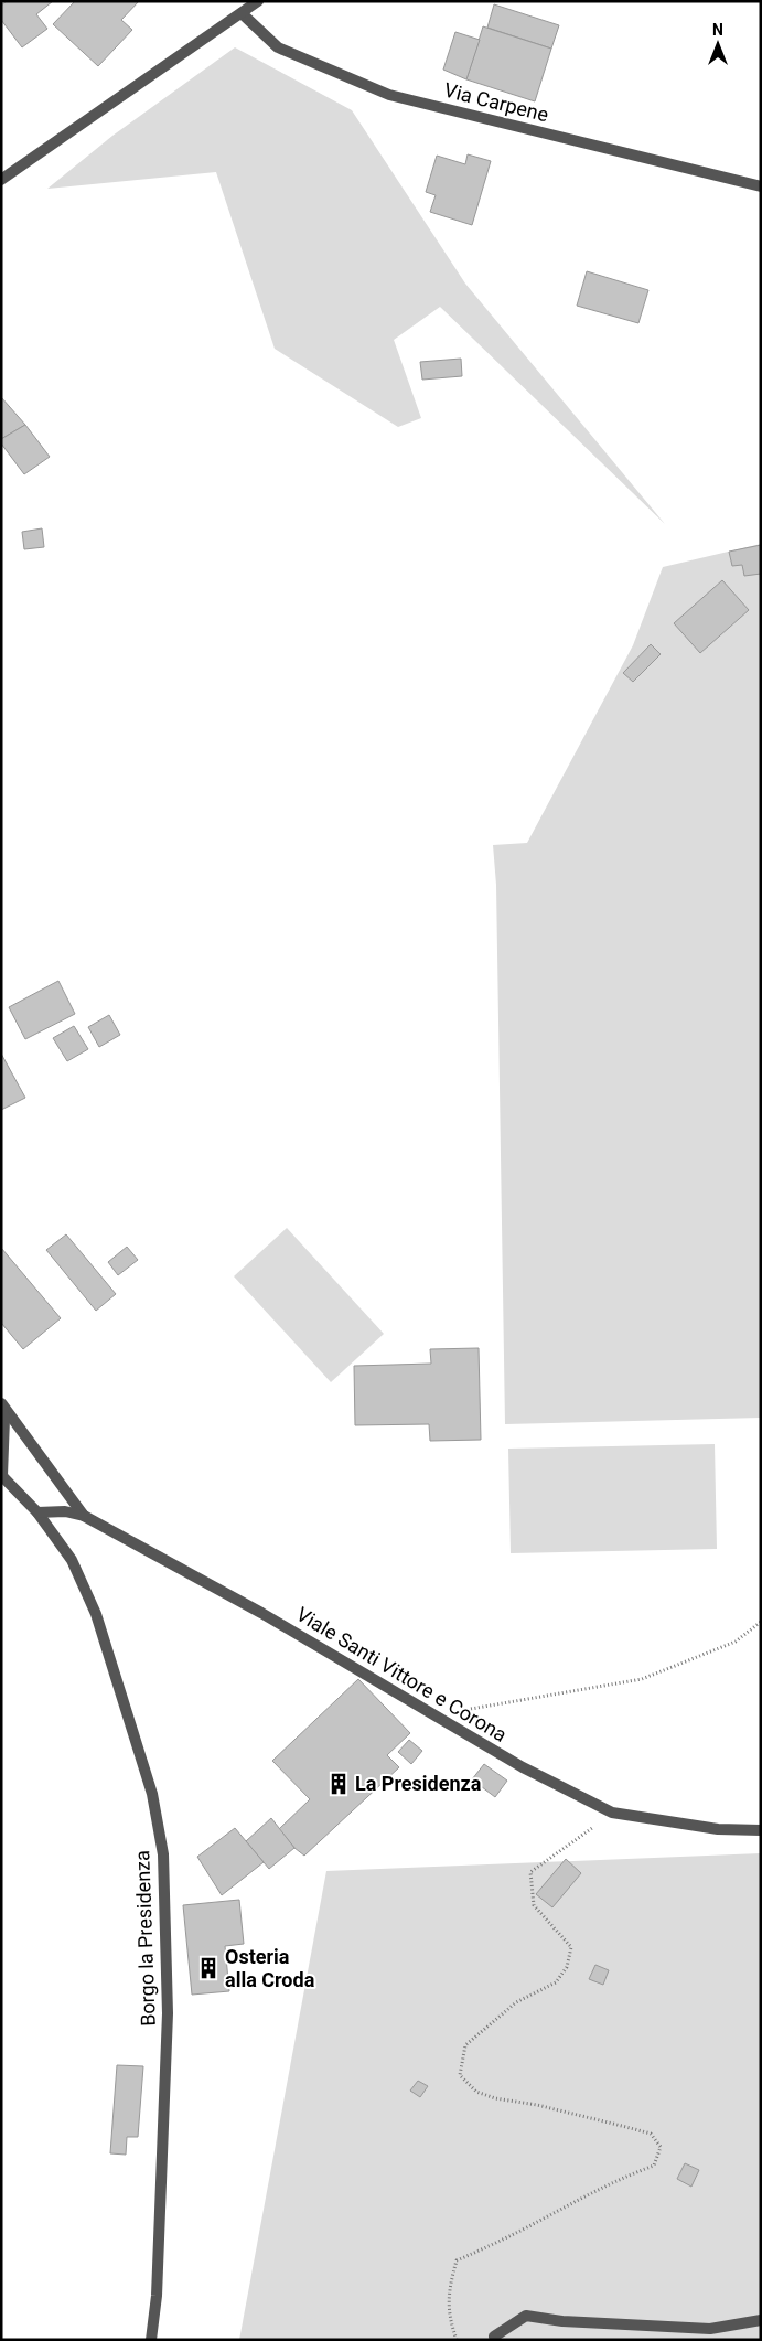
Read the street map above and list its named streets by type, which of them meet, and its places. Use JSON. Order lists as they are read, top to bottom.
{
  "streets": {
    "street": ["Via Carpene", "Viale Santi Vittore e Corona", "Borgo la Presidenza"]
  },
  "crossings": [
    ["Viale Santi Vittore e Corona", "Borgo la Presidenza"]
  ],
  "places": {
    "building": ["La Presidenza", "Osteria alla Croda"]
  },
  "north": "top"
}
